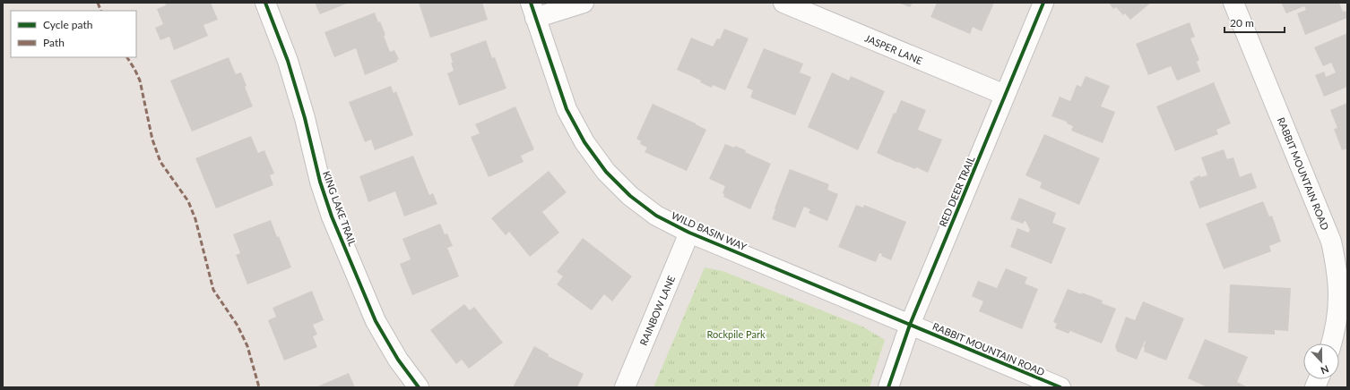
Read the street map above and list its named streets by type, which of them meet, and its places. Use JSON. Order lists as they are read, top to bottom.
{
  "streets": {
    "street": [
      "JASPER LANE",
      "RABBIT MOUNTAIN ROAD",
      "RED DEER TRAIL",
      "KING LAKE TRAIL",
      "WILD BASIN WAY",
      "RAINBOW LANE"
    ]
  },
  "crossings": [
    ["JASPER LANE", "RED DEER TRAIL"],
    ["RABBIT MOUNTAIN ROAD", "RED DEER TRAIL"],
    ["RABBIT MOUNTAIN ROAD", "WILD BASIN WAY"],
    ["RED DEER TRAIL", "WILD BASIN WAY"],
    ["WILD BASIN WAY", "RAINBOW LANE"]
  ],
  "parks": ["Rockpile Park"],
  "legend": ["Cycle path", "Path"],
  "scale_bar": "20 m",
  "north": "bottom"
}
